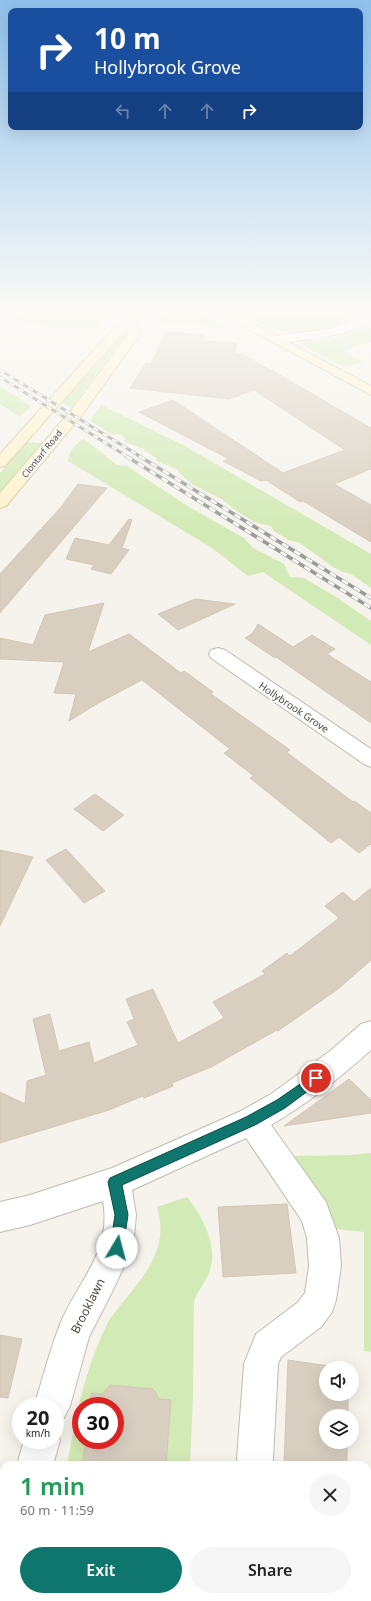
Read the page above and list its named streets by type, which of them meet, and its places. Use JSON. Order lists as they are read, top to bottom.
{
  "streets": {
    "main road": ["Clontarf Road"],
    "street": ["Hollybrook Grove", "Brooklawn"]
  },
  "page": {
    "turn": ["10 m", "Hollybrook Grove"],
    "speed": "20 km/h",
    "limit": "30",
    "heading": ["1 min", "60 m · 11:59"],
    "buttons": ["Exit", "Share"]
  }
}
